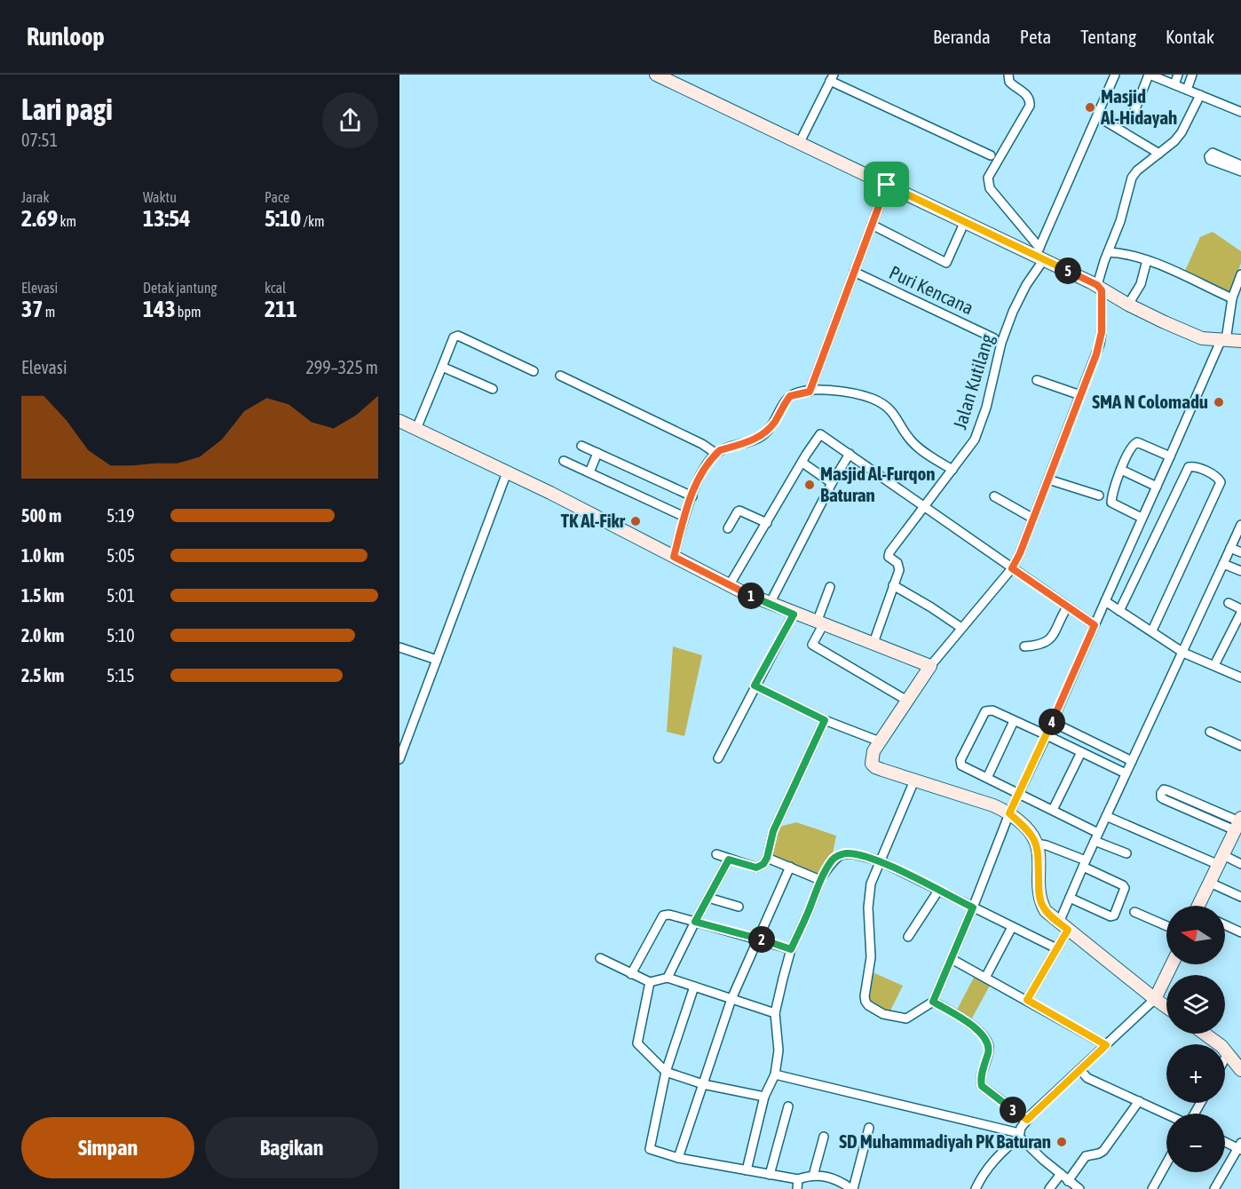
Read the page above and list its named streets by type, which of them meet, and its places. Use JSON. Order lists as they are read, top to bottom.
{
  "streets": {
    "street": ["Puri Kencana", "Jalan Kutilang"]
  },
  "places": [
    "Masjid Al-Hidayah",
    "SMA N Colomadu",
    "Masjid Al-Furqon Baturan",
    "TK Al-Fikr",
    "SD Muhammadiyah PK Baturan"
  ],
  "north": "left",
  "page": {
    "header": "Runloop",
    "nav": [
      "Beranda",
      "Peta",
      "Tentang",
      "Kontak"
    ],
    "heading": ["Lari pagi", "07:51"],
    "stats": [
      ["Jarak", "2.69 km"],
      ["Waktu", "13:54"],
      ["Pace", "5:10 /km"],
      ["Elevasi", "37 m"],
      ["Detak jantung", "143 bpm"],
      ["kcal", "211"]
    ],
    "pins": [
      "5",
      "1",
      "4",
      "2",
      "3"
    ],
    "chart": ["Elevasi", "299–325 m"],
    "list": [
      {
        "name": "500 m",
        "note": "5:19"
      },
      {
        "name": "1.0 km",
        "note": "5:05"
      },
      {
        "name": "1.5 km",
        "note": "5:01"
      },
      {
        "name": "2.0 km",
        "note": "5:10"
      },
      {
        "name": "2.5 km",
        "note": "5:15"
      }
    ],
    "map_buttons": ["+", "−"],
    "buttons": ["Simpan", "Bagikan"]
  }
}
